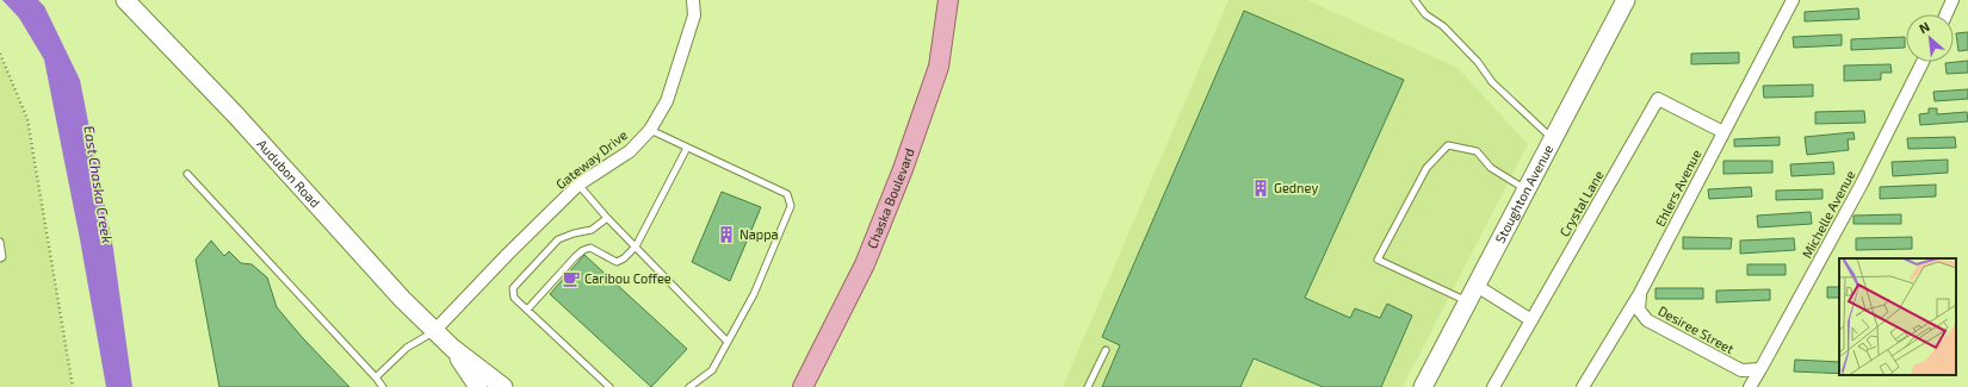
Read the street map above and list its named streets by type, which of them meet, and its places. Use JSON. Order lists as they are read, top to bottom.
{
  "streets": {
    "main road": ["Audubon Road", "Stoughton Avenue", "Chaska Boulevard"],
    "street": [
      "Gateway Drive",
      "Ehlers Avenue",
      "Crystal Lane",
      "Michelle Avenue",
      "Desiree Street"
    ]
  },
  "crossings": [
    ["Gateway Drive", "Audubon Road"],
    ["Ehlers Avenue", "Crystal Lane"],
    ["Ehlers Avenue", "Desiree Street"],
    ["Michelle Avenue", "Desiree Street"]
  ],
  "water": ["East Chaska Creek"],
  "places": {
    "building": ["Gedney", "Nappa"],
    "cafe": ["Caribou Coffee"]
  },
  "north": "top left"
}
